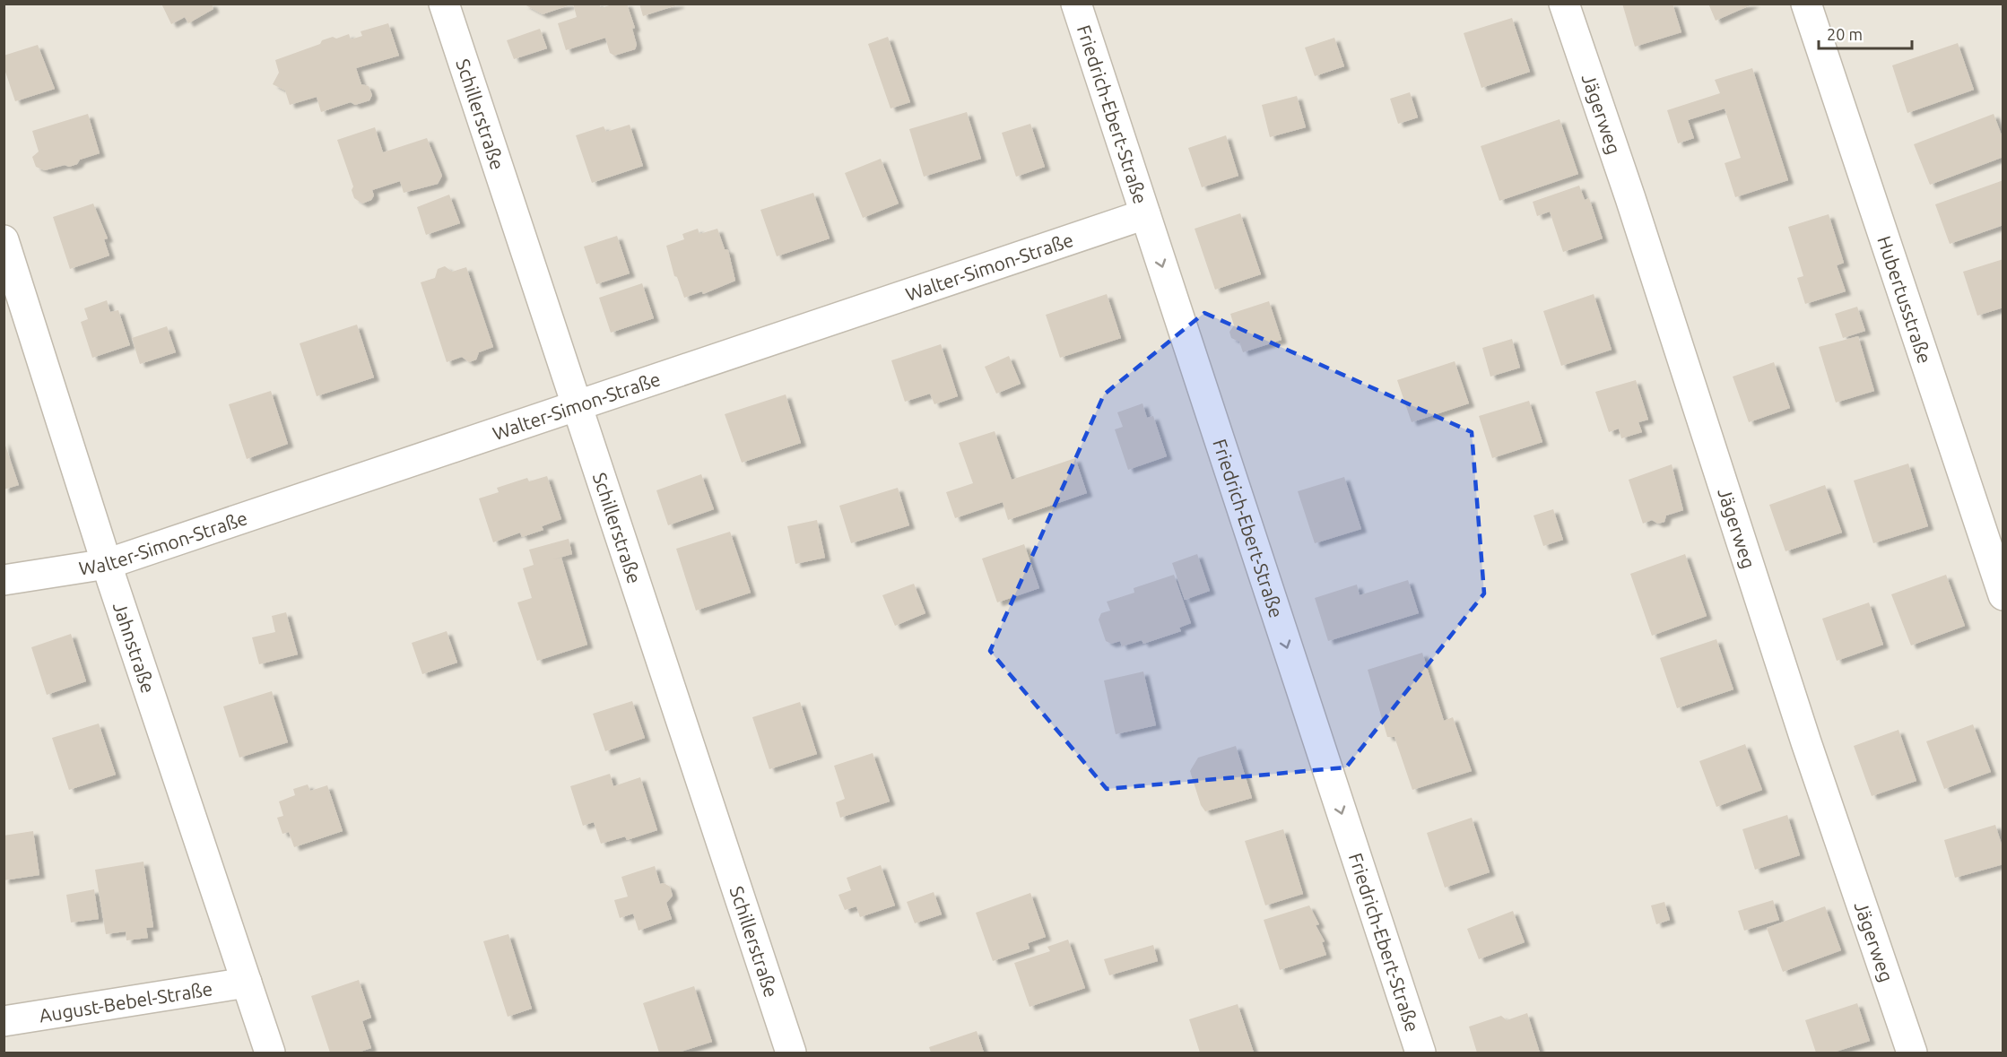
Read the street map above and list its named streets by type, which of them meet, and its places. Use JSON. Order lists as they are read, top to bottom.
{
  "streets": {
    "street": [
      "Schillerstraße",
      "Friedrich-Ebert-Straße",
      "Jägerweg",
      "Walter-Simon-Straße",
      "Hubertusstraße",
      "Jahnstraße",
      "August-Bebel-Straße"
    ]
  },
  "crossings": [
    ["Schillerstraße", "Walter-Simon-Straße"],
    ["Friedrich-Ebert-Straße", "Walter-Simon-Straße"],
    ["Walter-Simon-Straße", "Jahnstraße"],
    ["Jahnstraße", "August-Bebel-Straße"]
  ],
  "one_way": ["Friedrich-Ebert-Straße"],
  "scale_bar": "20 m"
}
